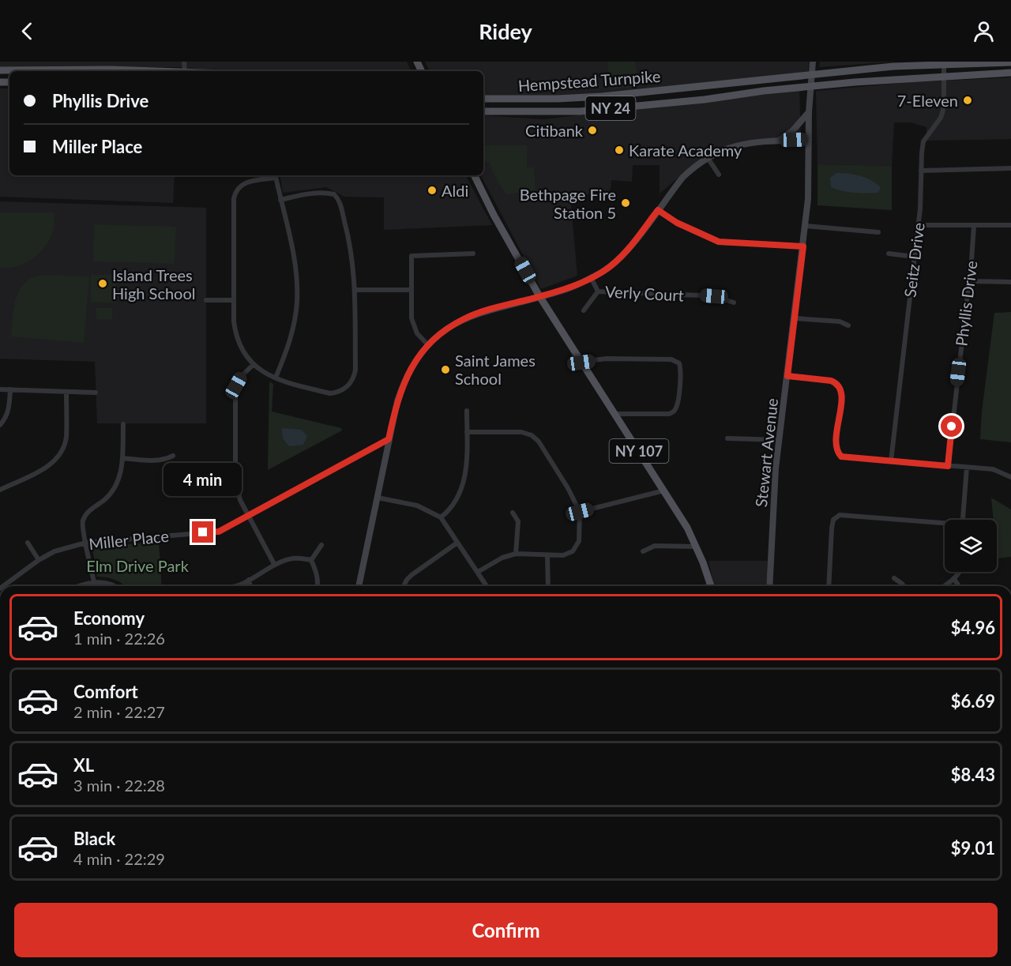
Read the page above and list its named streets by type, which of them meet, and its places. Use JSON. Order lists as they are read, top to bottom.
{
  "streets": {
    "main road": [
      "Hempstead Turnpike",
      "NY 24",
      "NY 107",
      "Stewart Avenue"
    ],
    "street": [
      "Seitz Drive",
      "Verly Court",
      "Phyllis Drive",
      "Miller Place"
    ]
  },
  "crossings": [
    ["Hempstead Turnpike", "Seitz Drive"],
    ["Hempstead Turnpike", "Stewart Avenue"]
  ],
  "parks": ["Elm Drive Park"],
  "places": [
    "7-Eleven",
    "Citibank",
    "Karate Academy",
    "Aldi",
    "Bethpage Fire Station 5",
    "Island Trees High School",
    "Saint James School"
  ],
  "page": {
    "header": "Ridey",
    "banner": ["Phyllis Drive", "Miller Place"],
    "bubble": "4 min",
    "list": [
      {
        "name": "Economy",
        "note": "1 min · 22:26",
        "value": "$4.96"
      },
      {
        "name": "Comfort",
        "note": "2 min · 22:27",
        "value": "$6.69"
      },
      {
        "name": "XL",
        "note": "3 min · 22:28",
        "value": "$8.43"
      },
      {
        "name": "Black",
        "note": "4 min · 22:29",
        "value": "$9.01"
      }
    ],
    "buttons": "Confirm"
  }
}
